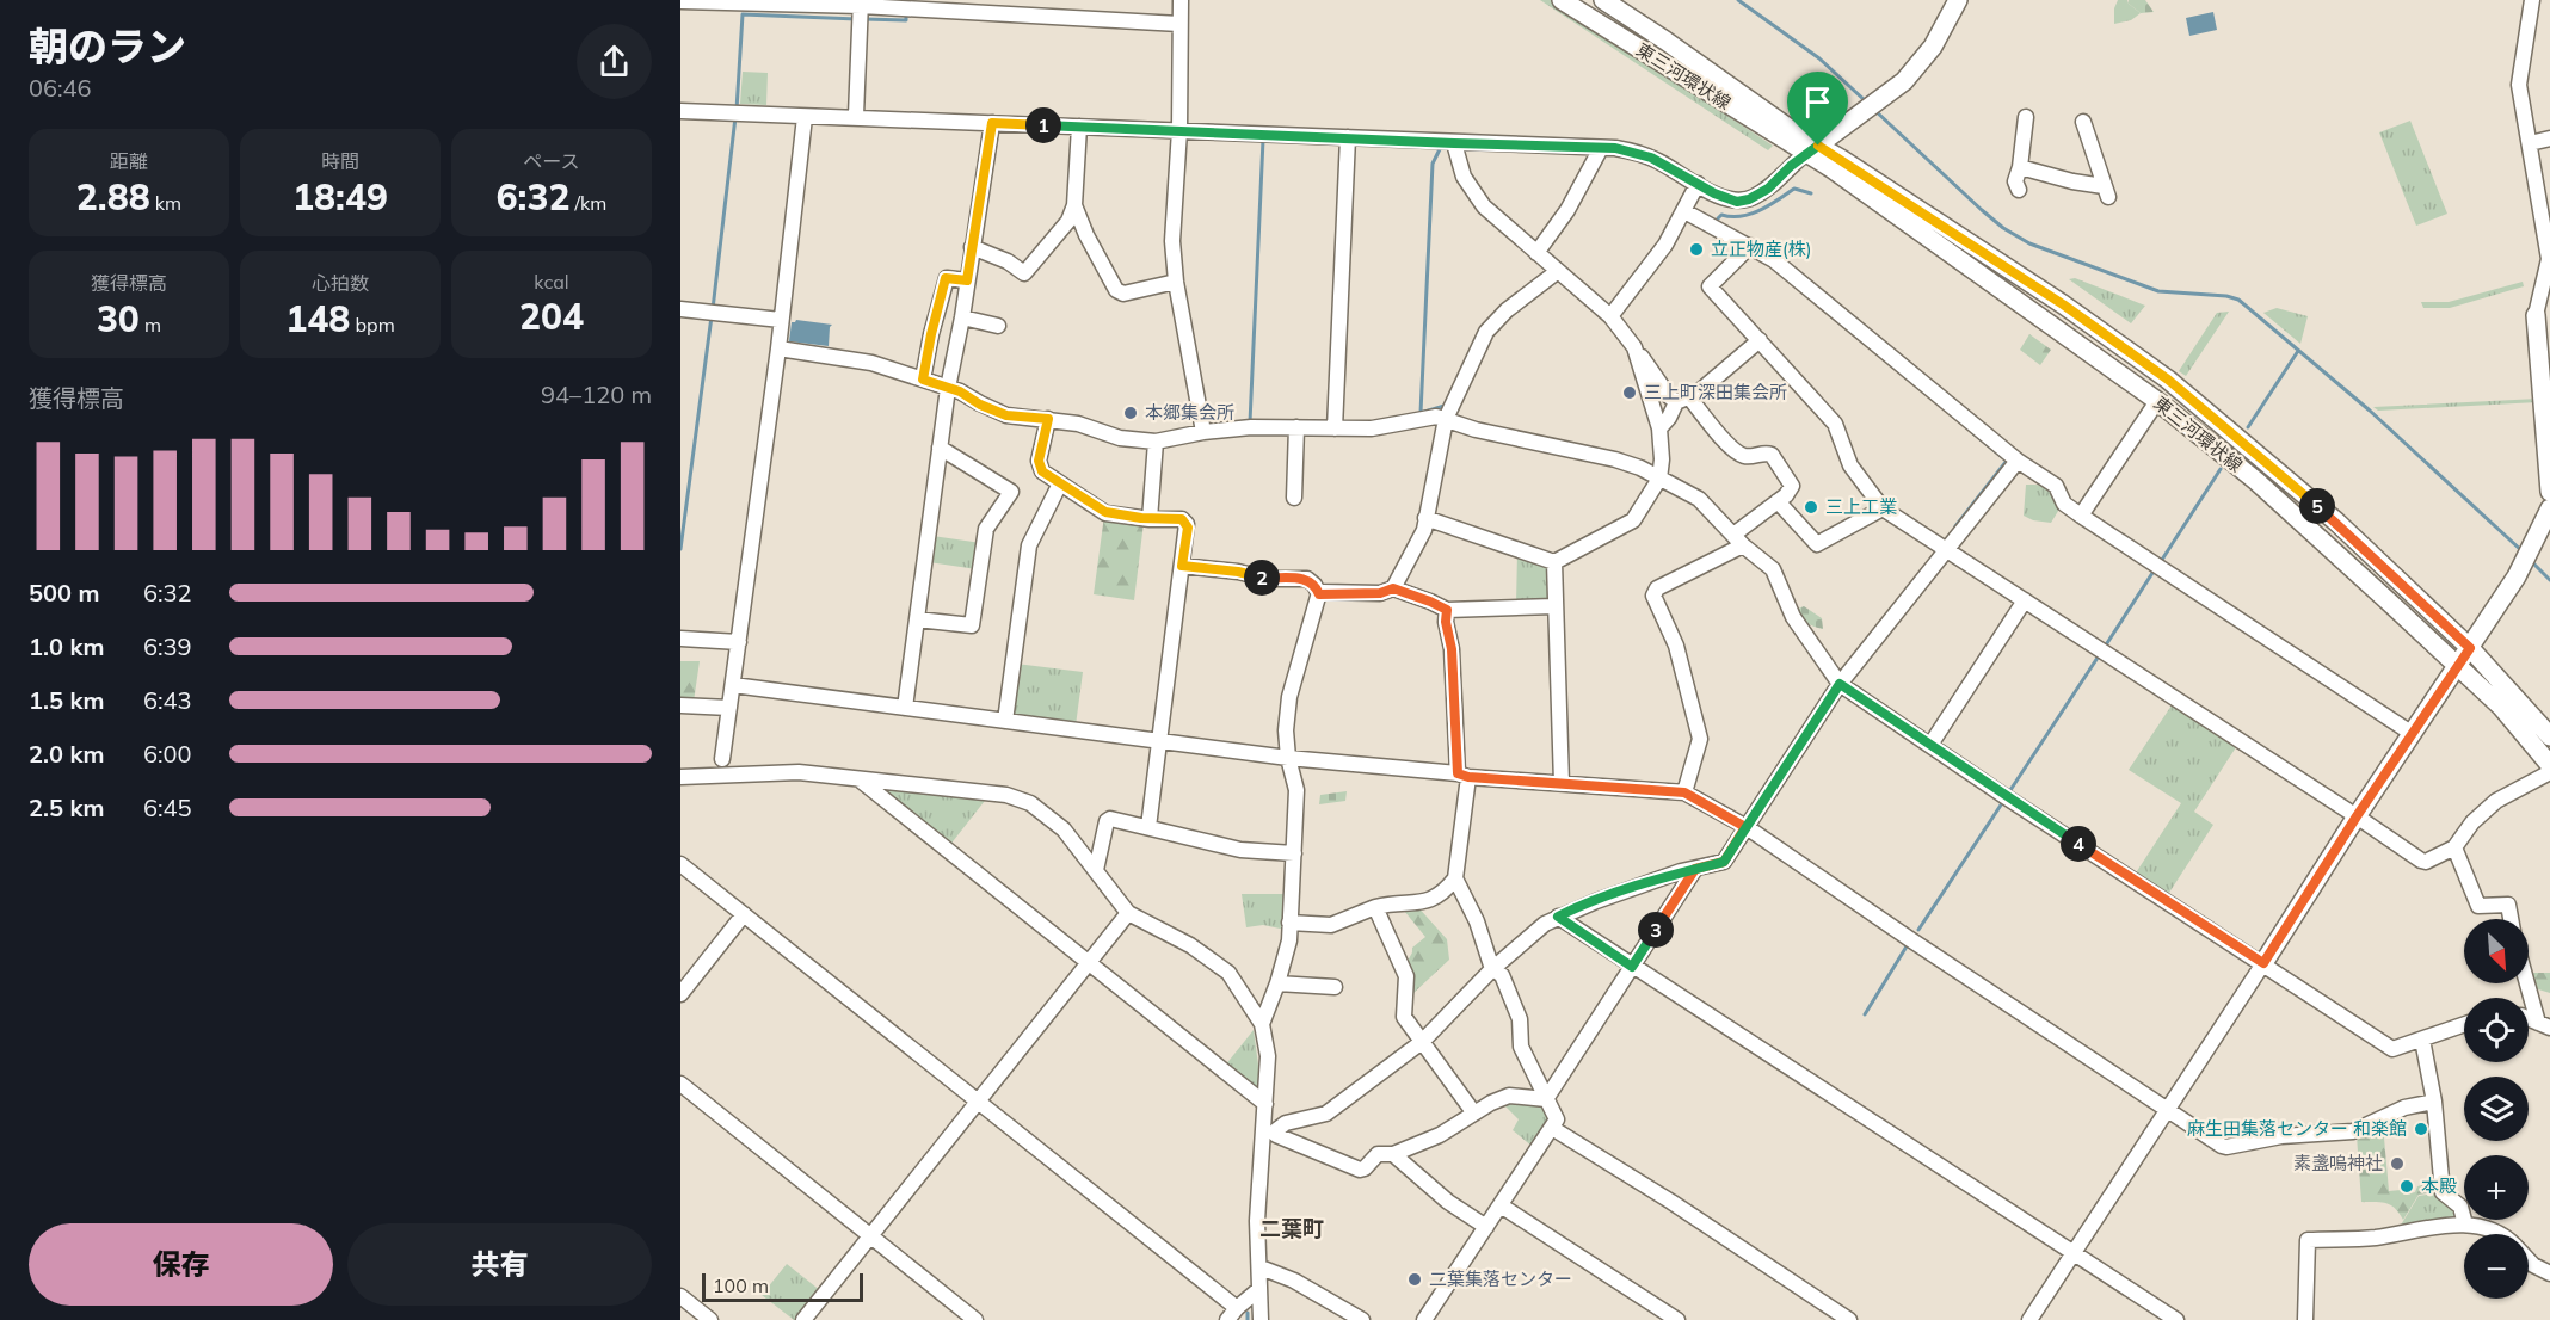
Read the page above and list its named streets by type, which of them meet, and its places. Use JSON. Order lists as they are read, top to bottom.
{
  "streets": {
    "main road": ["東三河環状線"]
  },
  "districts": ["二葉町"],
  "places": [
    "立正物産(株)",
    "三上町深田集会所",
    "本郷集会所",
    "三上工業",
    "麻生田集落センター 和楽館",
    "素盞嗚神社",
    "本殿",
    "二葉集落センター"
  ],
  "scale_bar": "100 m",
  "north": "bottom right",
  "page": {
    "heading": ["朝のラン", "06:46"],
    "pins": [
      "1",
      "5",
      "2",
      "4",
      "3"
    ],
    "stats": [
      ["距離", "2.88 km"],
      ["時間", "18:49"],
      ["ペース", "6:32 /km"],
      ["獲得標高", "30 m"],
      ["心拍数", "148 bpm"],
      ["kcal", "204"]
    ],
    "chart": ["獲得標高", "94–120 m"],
    "list": [
      {
        "name": "500 m",
        "note": "6:32"
      },
      {
        "name": "1.0 km",
        "note": "6:39"
      },
      {
        "name": "1.5 km",
        "note": "6:43"
      },
      {
        "name": "2.0 km",
        "note": "6:00"
      },
      {
        "name": "2.5 km",
        "note": "6:45"
      }
    ],
    "map_buttons": ["+", "−"],
    "buttons": ["保存", "共有"],
    "scale": "100 m"
  }
}
